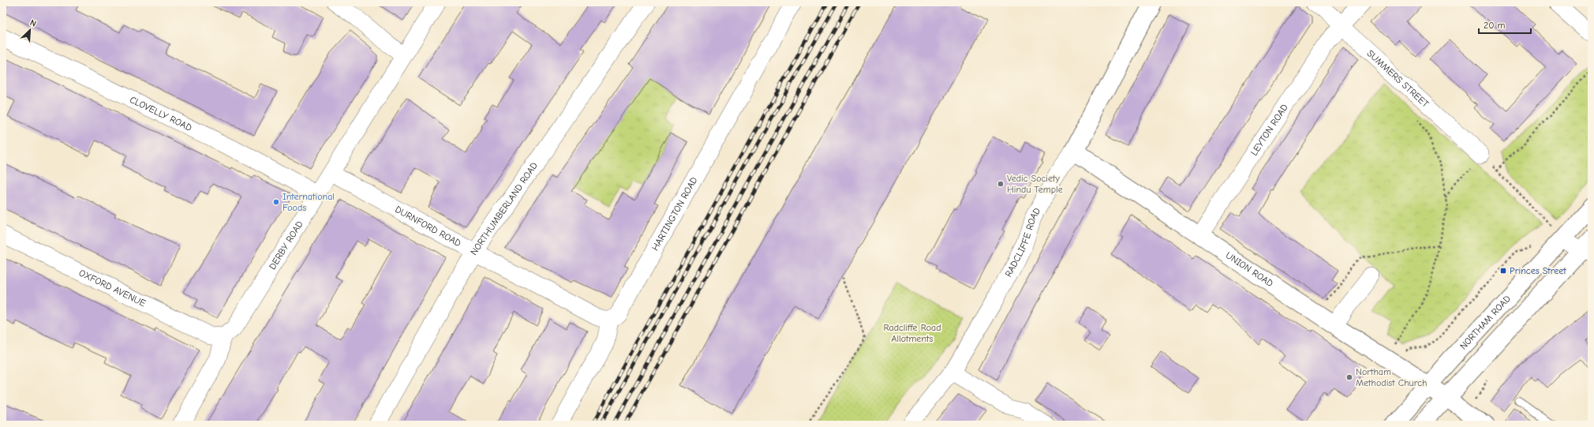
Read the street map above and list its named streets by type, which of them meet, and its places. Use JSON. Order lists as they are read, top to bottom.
{
  "streets": {
    "street": [
      "SUMMERS STREET",
      "CLOVELLY ROAD",
      "LEYTON ROAD",
      "NORTHUMBERLAND ROAD",
      "HARTINGTON ROAD",
      "DURNFORD ROAD",
      "RADCLIFFE ROAD",
      "DERBY ROAD",
      "UNION ROAD",
      "OXFORD AVENUE",
      "NORTHAM ROAD"
    ]
  },
  "crossings": [
    ["SUMMERS STREET", "LEYTON ROAD"],
    ["CLOVELLY ROAD", "DERBY ROAD"],
    ["LEYTON ROAD", "UNION ROAD"],
    ["NORTHUMBERLAND ROAD", "DURNFORD ROAD"],
    ["HARTINGTON ROAD", "DURNFORD ROAD"],
    ["DURNFORD ROAD", "DERBY ROAD"],
    ["RADCLIFFE ROAD", "UNION ROAD"],
    ["DERBY ROAD", "OXFORD AVENUE"],
    ["UNION ROAD", "NORTHAM ROAD"]
  ],
  "parks": ["Radcliffe Road Allotments"],
  "places": {
    "other": ["Vedic Society Hindu Temple", "International Foods", "Northam Methodist Church"],
    "transit": ["Princes Street"]
  },
  "scale_bar": "20 m",
  "north": "top right"
}
